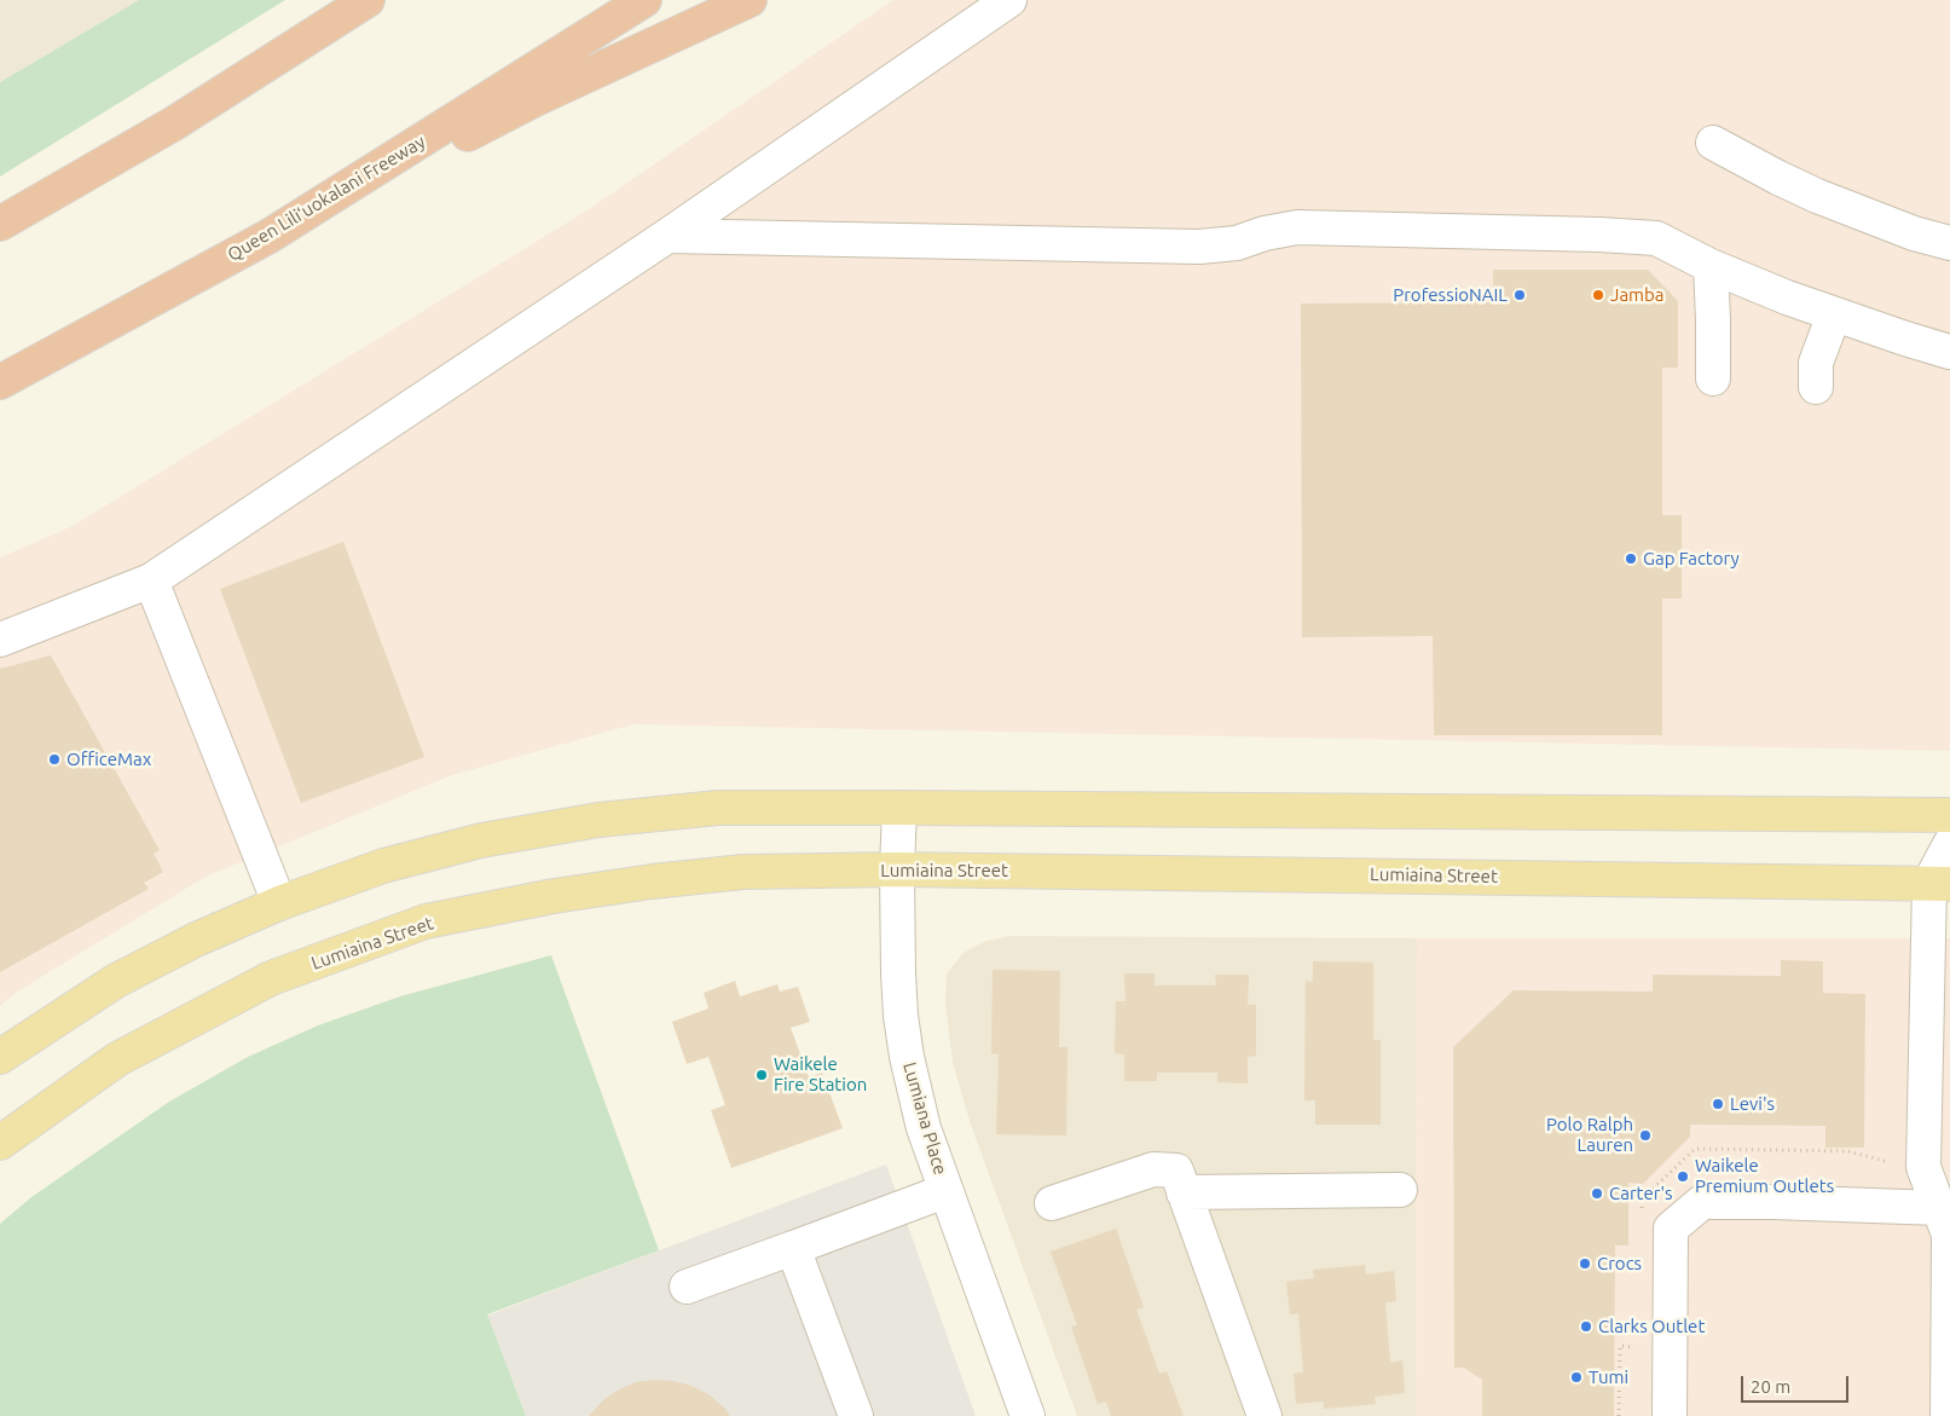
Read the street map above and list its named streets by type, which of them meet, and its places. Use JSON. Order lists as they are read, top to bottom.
{
  "streets": {
    "highway": ["Queen Liliʻuokalani Freeway"],
    "main road": ["Lumiaina Street"],
    "street": ["Lumiana Place"]
  },
  "crossings": [
    ["Lumiaina Street", "Lumiana Place"]
  ],
  "places": [
    "ProfessioNAIL",
    "Jamba",
    "Gap Factory",
    "OfficeMax",
    "Waikele Fire Station",
    "Levi's",
    "Polo Ralph Lauren",
    "Waikele Premium Outlets",
    "Carter's",
    "Crocs",
    "Clarks Outlet",
    "Tumi"
  ],
  "scale_bar": "20 m"
}
